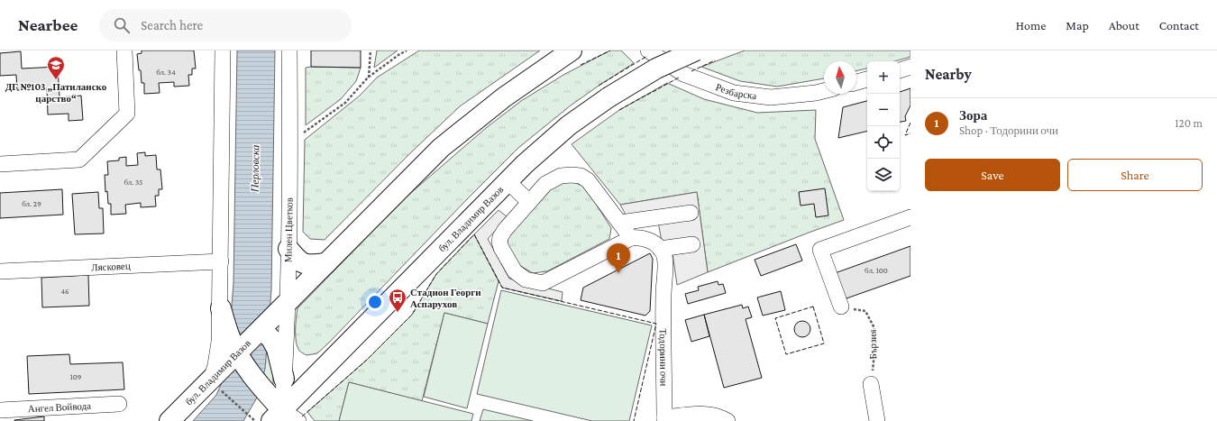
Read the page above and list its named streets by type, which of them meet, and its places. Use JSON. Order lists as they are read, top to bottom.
{
  "streets": {
    "main road": ["бул. Владимир Вазов"],
    "street": [
      "Резбарска",
      "Милен Цветков",
      "Лясковец",
      "Тодорини очи",
      "Ангел Войвода"
    ],
    "path": ["Бързия"]
  },
  "crossings": [
    ["бул. Владимир Вазов", "Милен Цветков"]
  ],
  "water": ["Перловска"],
  "places": {
    "school or university": ["ДГ №103 „Патиланско царство“"],
    "bus stop": ["Стадион Георги Аспарухов"]
  },
  "house_numbers": [
    "бл. 34",
    "бл. 35",
    "бл. 29",
    "бл. 100",
    "46",
    "109"
  ],
  "north": "top",
  "page": {
    "header": "Nearbee",
    "search": "Search here",
    "nav": [
      "Home",
      "Map",
      "About",
      "Contact"
    ],
    "heading": "Nearby",
    "map_buttons": ["+", "−"],
    "list": [
      {
        "mark": "1",
        "name": "Зора",
        "note": "Shop · Тодорини очи",
        "value": "120 m"
      }
    ],
    "buttons": ["Save", "Share"],
    "pins": "1"
  }
}
